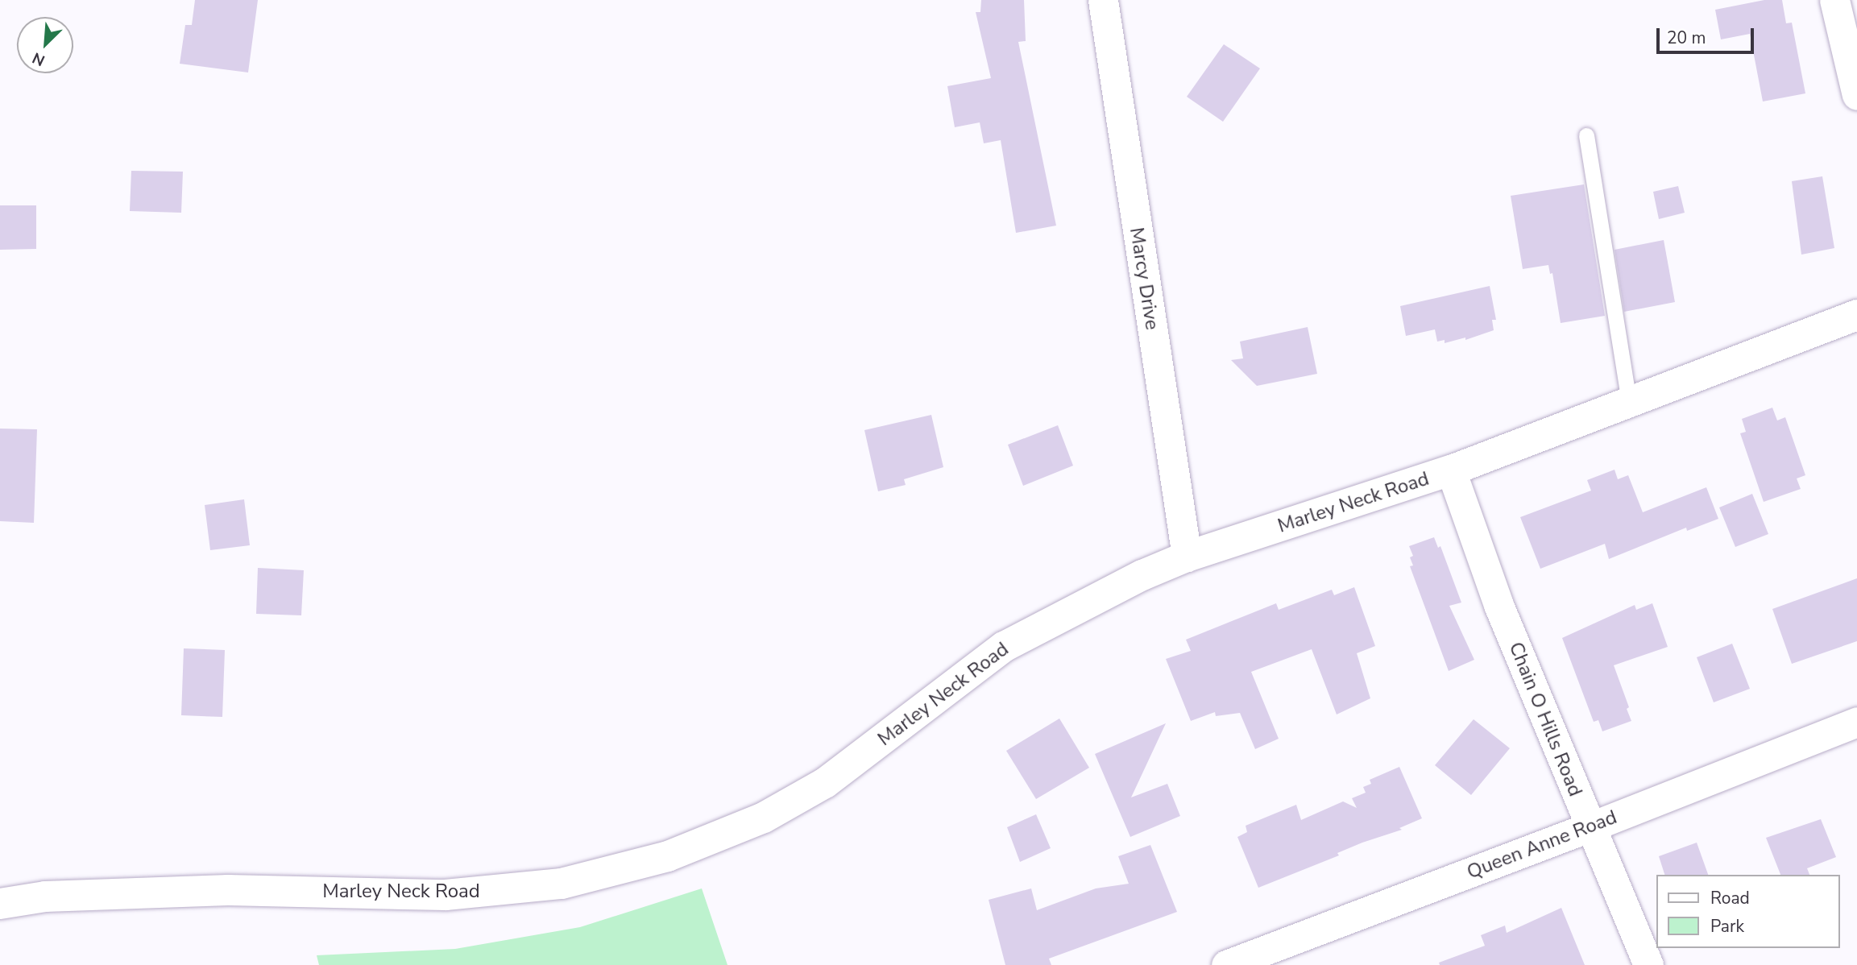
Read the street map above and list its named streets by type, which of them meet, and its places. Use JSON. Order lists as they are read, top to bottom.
{
  "streets": {
    "street": [
      "Marcy Drive",
      "Marley Neck Road",
      "Chain O Hills Road",
      "Queen Anne Road"
    ]
  },
  "crossings": [
    ["Marcy Drive", "Marley Neck Road"],
    ["Marley Neck Road", "Chain O Hills Road"],
    ["Chain O Hills Road", "Queen Anne Road"]
  ],
  "legend": ["Road", "Park"],
  "scale_bar": "20 m",
  "north": "bottom left"
}
